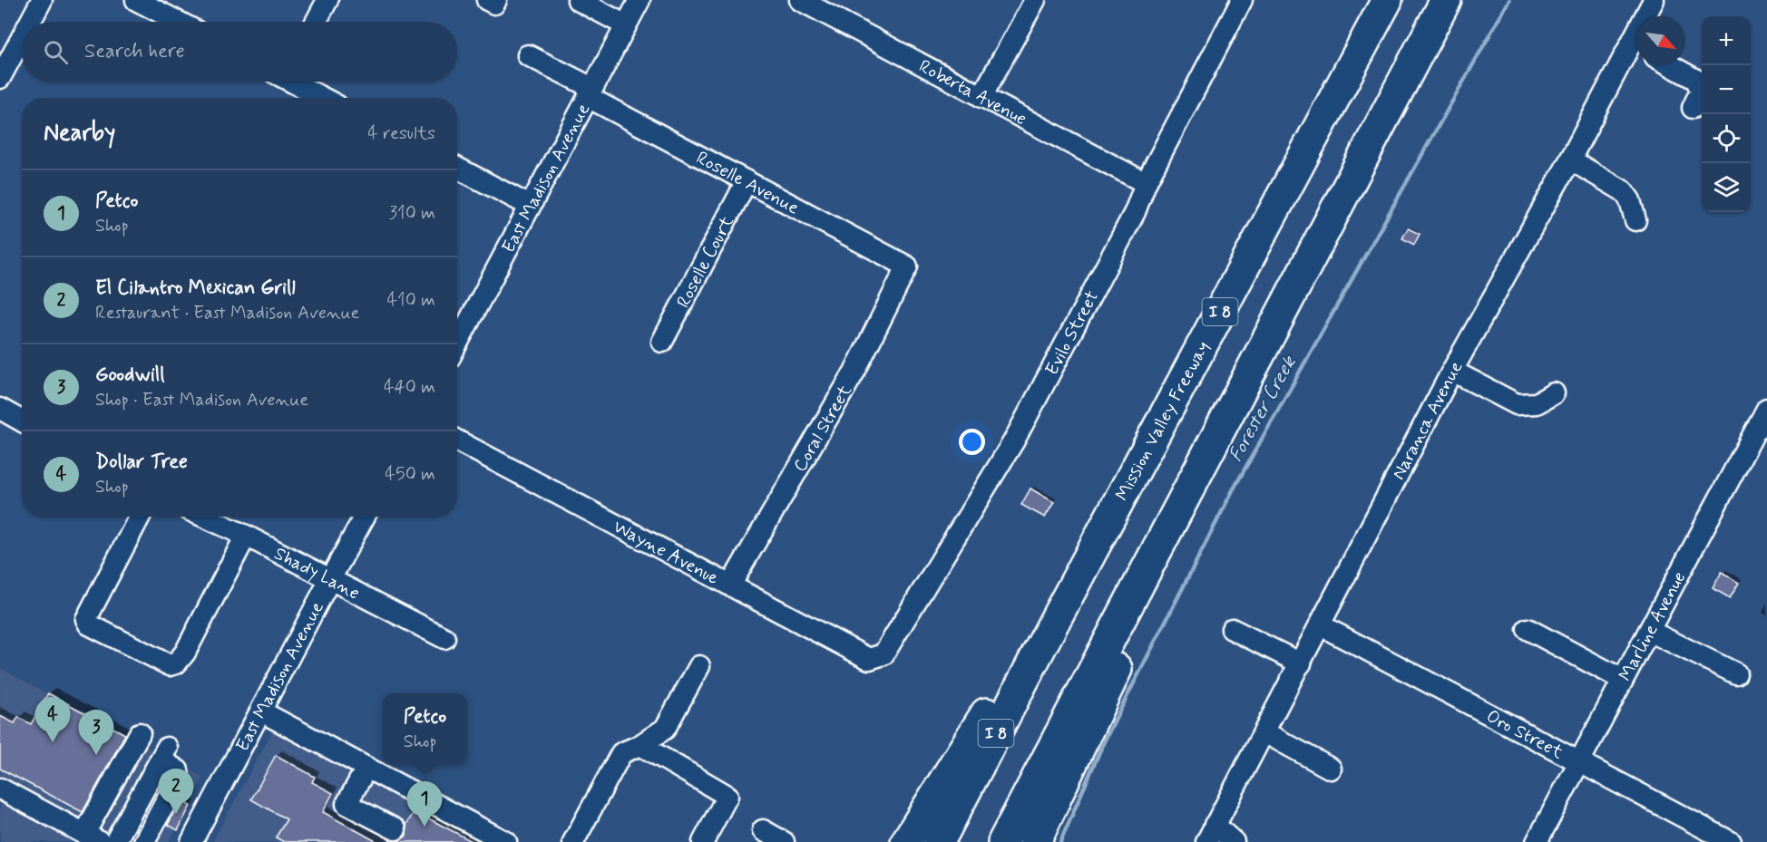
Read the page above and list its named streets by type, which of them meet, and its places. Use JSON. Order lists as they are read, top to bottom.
{
  "streets": {
    "highway": ["I 8", "Mission Valley Freeway"],
    "street": [
      "Roberta Avenue",
      "East Madison Avenue",
      "Roselle Avenue",
      "Roselle Court",
      "Evilo Street",
      "Naranca Avenue",
      "Coral Street",
      "Wayne Avenue",
      "Shady Lane",
      "Marline Avenue",
      "Oro Street"
    ]
  },
  "crossings": [
    ["Roberta Avenue", "Evilo Street"],
    ["East Madison Avenue", "Roselle Avenue"],
    ["East Madison Avenue", "Shady Lane"],
    ["Roselle Avenue", "Roselle Court"],
    ["Roselle Avenue", "Coral Street"],
    ["Evilo Street", "Wayne Avenue"],
    ["Naranca Avenue", "Oro Street"],
    ["Coral Street", "Wayne Avenue"],
    ["Marline Avenue", "Oro Street"]
  ],
  "water": ["Forester Creek"],
  "north": "bottom right",
  "page": {
    "map_buttons": ["+", "−"],
    "search": "Search here",
    "heading": ["Nearby", "4 results"],
    "list": [
      {
        "mark": "1",
        "name": "Petco",
        "note": "Shop",
        "value": "310 m"
      },
      {
        "mark": "2",
        "name": "El Cilantro Mexican Grill",
        "note": "Restaurant · East Madison Avenue",
        "value": "410 m"
      },
      {
        "mark": "3",
        "name": "Goodwill",
        "note": "Shop · East Madison Avenue",
        "value": "440 m"
      },
      {
        "mark": "4",
        "name": "Dollar Tree",
        "note": "Shop",
        "value": "450 m"
      }
    ],
    "popup": ["Petco", "Shop"],
    "pins": [
      "4",
      "3",
      "2",
      "1"
    ]
  }
}
